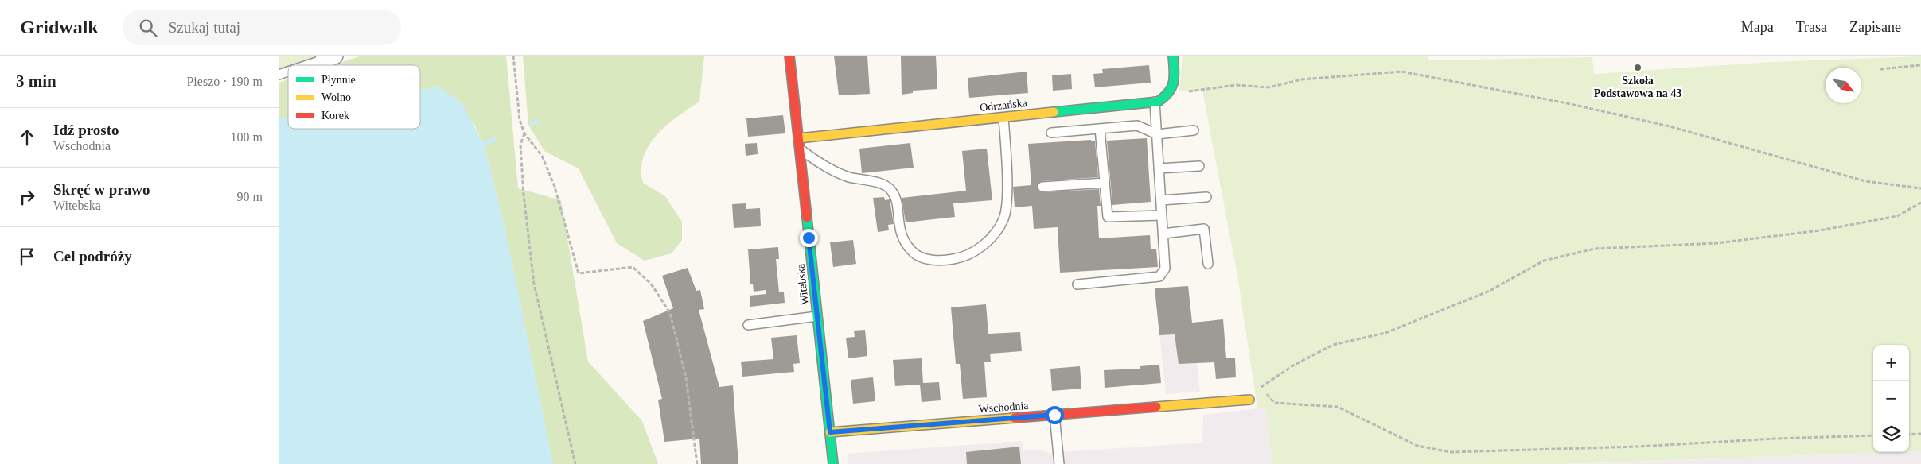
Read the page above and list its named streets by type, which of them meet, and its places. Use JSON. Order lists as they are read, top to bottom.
{
  "streets": {
    "street": ["Odrzańska", "Witebska", "Wschodnia"]
  },
  "crossings": [
    ["Odrzańska", "Witebska"],
    ["Witebska", "Wschodnia"]
  ],
  "places": ["Szkoła Podstawowa na 43"],
  "legend": ["Płynnie", "Wolno", "Korek"],
  "north": "bottom right",
  "page": {
    "header": "Gridwalk",
    "search": "Szukaj tutaj",
    "nav": ["Mapa", "Trasa", "Zapisane"],
    "heading": ["3 min", "Pieszo · 190 m"],
    "list": [
      ["Idź prosto", "Wschodnia", "100 m"],
      ["Skręć w prawo", "Witebska", "90 m"],
      "Cel podróży"
    ],
    "map_buttons": ["+", "−"]
  }
}
